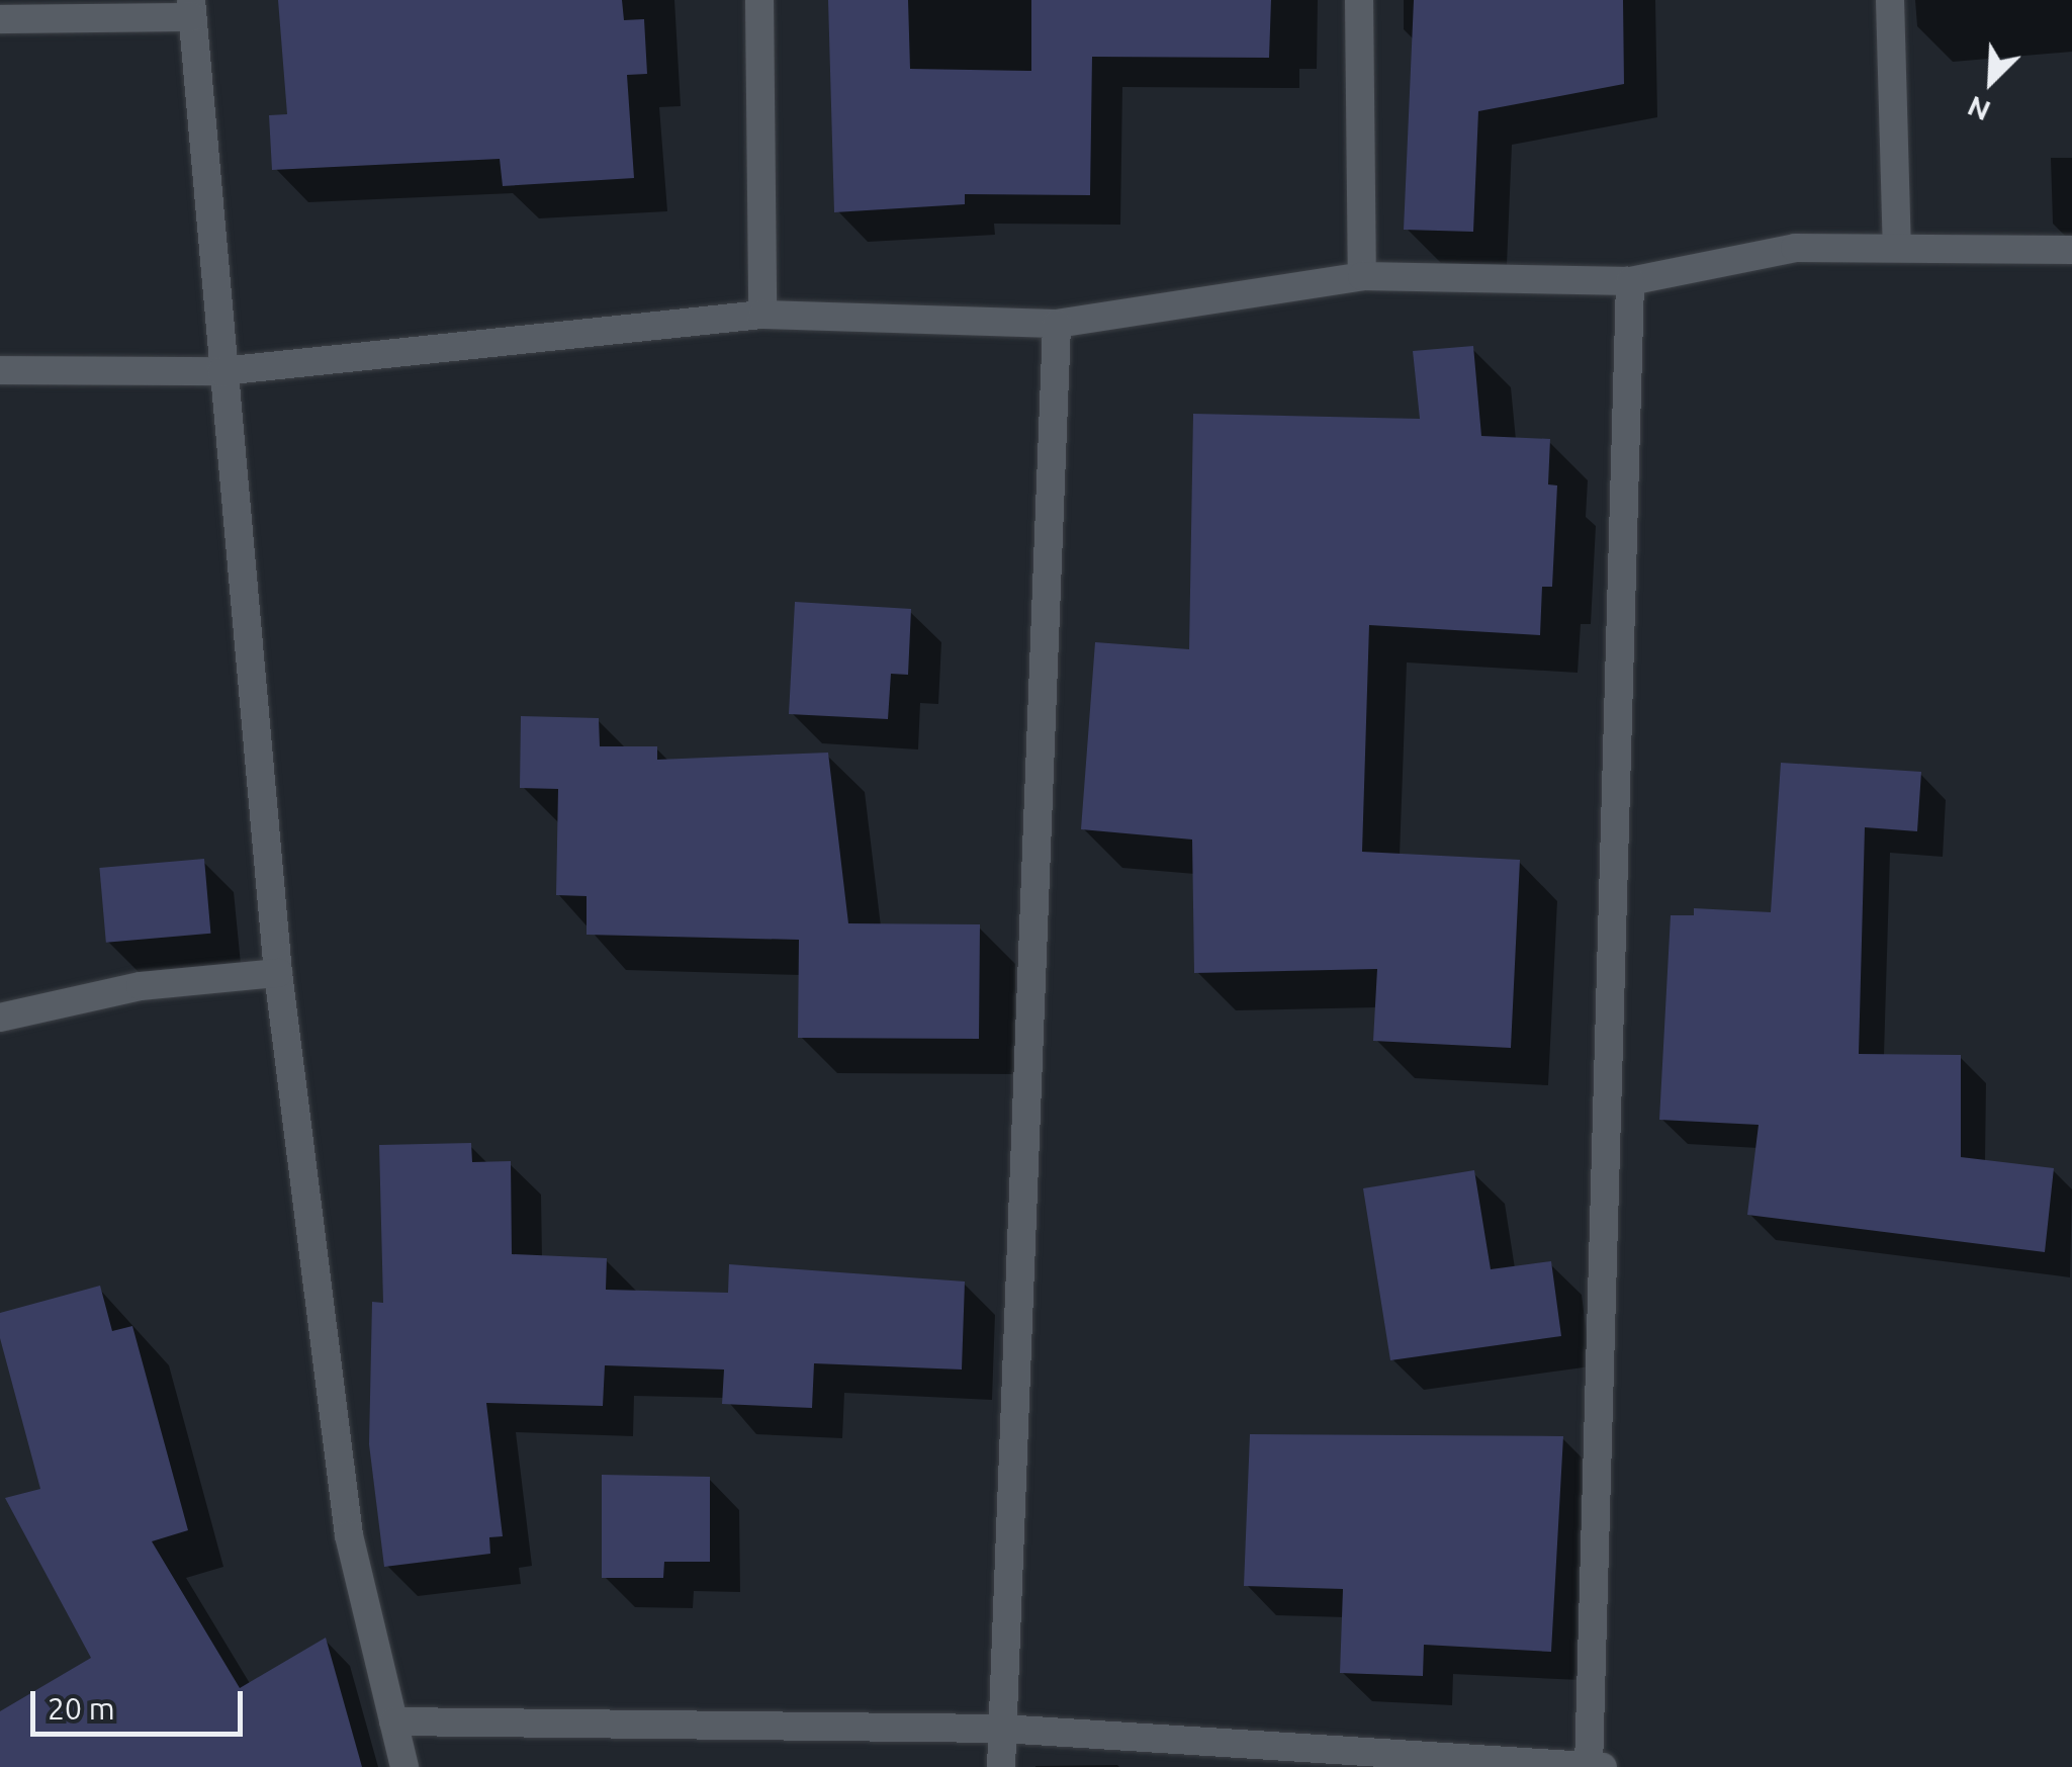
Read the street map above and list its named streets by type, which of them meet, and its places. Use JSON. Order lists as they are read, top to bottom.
{
  "scale_bar": "20 m",
  "north": "bottom left"
}
